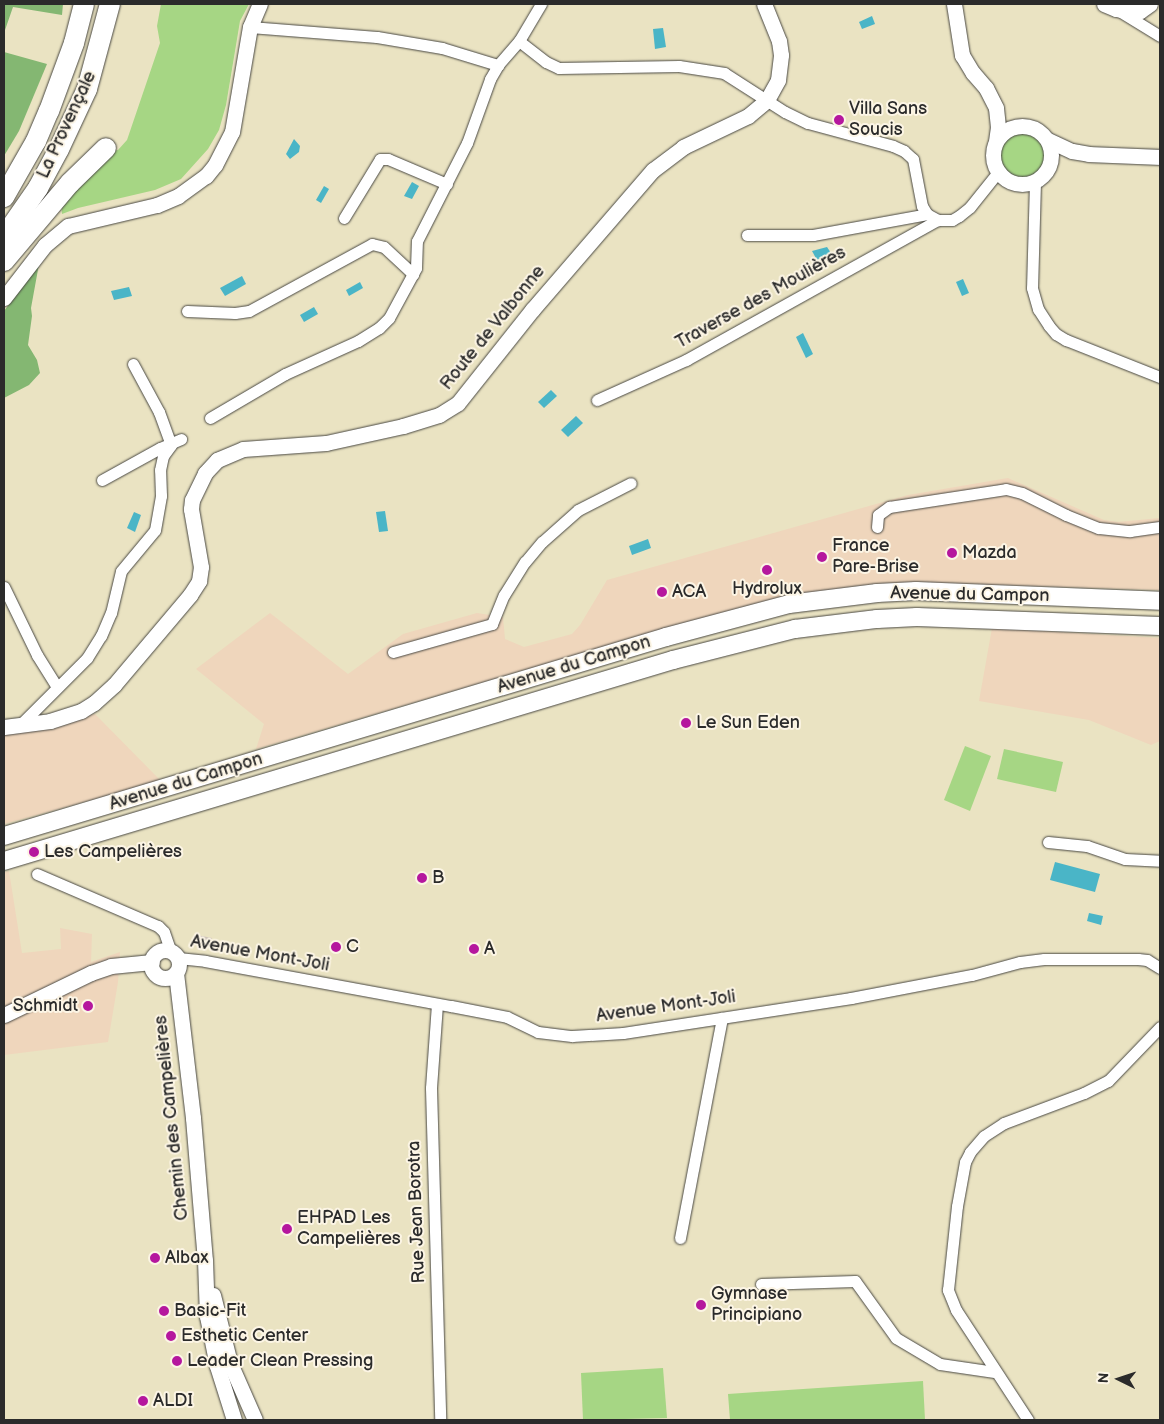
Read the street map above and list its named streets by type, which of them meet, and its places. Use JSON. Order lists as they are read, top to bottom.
{
  "streets": {
    "highway": ["La Provençale"],
    "main road": ["Avenue du Campon"],
    "street": [
      "Traverse des Moulières",
      "Route de Valbonne",
      "Avenue Mont-Joli",
      "Chemin des Campelières",
      "Rue Jean Borotra"
    ]
  },
  "crossings": [
    ["Avenue Mont-Joli", "Chemin des Campelières"],
    ["Avenue Mont-Joli", "Rue Jean Borotra"]
  ],
  "places": [
    "Villa Sans Soucis",
    "Mazda",
    "France Pare-Brise",
    "Hydrolux",
    "ACA",
    "Le Sun Eden",
    "Les Campelières",
    "B",
    "C",
    "A",
    "Schmidt",
    "EHPAD Les Campelières",
    "Albax",
    "Gymnase Principiano",
    "Basic-Fit",
    "Esthetic Center",
    "Leader Clean Pressing",
    "ALDI"
  ],
  "north": "left"
}
